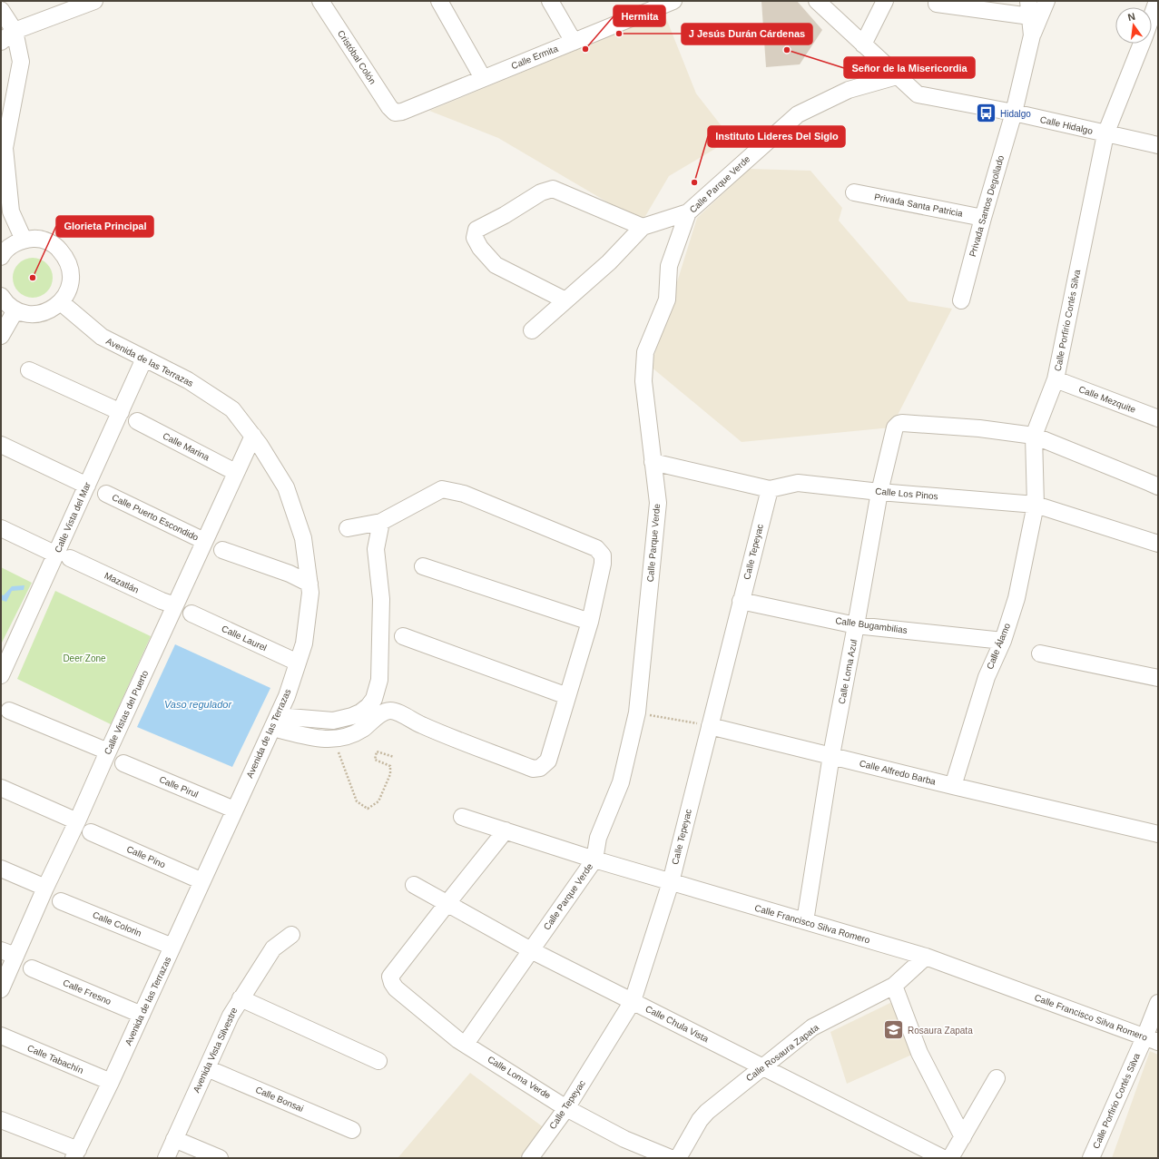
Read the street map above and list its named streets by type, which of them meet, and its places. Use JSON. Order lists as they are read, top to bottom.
{
  "streets": {
    "street": [
      "Cristóbal Colón",
      "Calle Ermita",
      "Calle Hidalgo",
      "Calle Parque Verde",
      "Privada Santa Patricia",
      "Privada Santos Degollado",
      "Calle Porfirio Cortés Silva",
      "Avenida de las Terrazas",
      "Calle Mezquite",
      "Calle Marina",
      "Calle Los Pinos",
      "Calle Vista del Mar",
      "Calle Puerto Escondido",
      "Calle Tepeyac",
      "Mazatlán",
      "Calle Bugambilias",
      "Calle Laurel",
      "Calle Álamo",
      "Calle Loma Azul",
      "Calle Vistas del Puerto",
      "Calle Alfredo Barba",
      "Calle Pirul",
      "Calle Pino",
      "Calle Colorin",
      "Calle Francisco Silva Romero",
      "Calle Fresno",
      "Calle Chula Vista",
      "Avenida Vista Silvestre",
      "Calle Rosaura Zapata",
      "Calle Tabachín",
      "Calle Loma Verde",
      "Calle Bonsai"
    ]
  },
  "crossings": [
    ["Cristóbal Colón", "Calle Ermita"],
    ["Calle Hidalgo", "Calle Parque Verde"],
    ["Calle Hidalgo", "Privada Santos Degollado"],
    ["Calle Hidalgo", "Calle Porfirio Cortés Silva"],
    ["Calle Parque Verde", "Calle Los Pinos"],
    ["Calle Parque Verde", "Calle Francisco Silva Romero"],
    ["Calle Parque Verde", "Calle Chula Vista"],
    ["Calle Parque Verde", "Calle Loma Verde"],
    ["Privada Santa Patricia", "Privada Santos Degollado"],
    ["Calle Porfirio Cortés Silva", "Calle Mezquite"],
    ["Calle Porfirio Cortés Silva", "Calle Los Pinos"],
    ["Calle Porfirio Cortés Silva", "Calle Álamo"],
    ["Calle Porfirio Cortés Silva", "Calle Loma Azul"],
    ["Calle Porfirio Cortés Silva", "Calle Francisco Silva Romero"],
    ["Avenida de las Terrazas", "Calle Vista del Mar"],
    ["Avenida de las Terrazas", "Calle Laurel"],
    ["Avenida de las Terrazas", "Calle Vistas del Puerto"],
    ["Avenida de las Terrazas", "Calle Pirul"],
    ["Avenida de las Terrazas", "Calle Pino"],
    ["Avenida de las Terrazas", "Calle Colorin"],
    ["Avenida de las Terrazas", "Calle Fresno"],
    ["Avenida de las Terrazas", "Calle Tabachín"],
    ["Calle Marina", "Calle Vistas del Puerto"],
    ["Calle Los Pinos", "Calle Tepeyac"],
    ["Calle Los Pinos", "Calle Álamo"],
    ["Calle Los Pinos", "Calle Loma Azul"],
    ["Calle Vista del Mar", "Mazatlán"],
    ["Calle Puerto Escondido", "Calle Vistas del Puerto"],
    ["Calle Tepeyac", "Calle Bugambilias"],
    ["Calle Tepeyac", "Calle Alfredo Barba"],
    ["Calle Tepeyac", "Calle Francisco Silva Romero"],
    ["Calle Tepeyac", "Calle Chula Vista"],
    ["Calle Tepeyac", "Calle Loma Verde"],
    ["Mazatlán", "Calle Vistas del Puerto"],
    ["Calle Bugambilias", "Calle Álamo"],
    ["Calle Bugambilias", "Calle Loma Azul"],
    ["Calle Álamo", "Calle Alfredo Barba"],
    ["Calle Loma Azul", "Calle Alfredo Barba"],
    ["Calle Loma Azul", "Calle Francisco Silva Romero"],
    ["Calle Francisco Silva Romero", "Calle Rosaura Zapata"],
    ["Calle Chula Vista", "Calle Rosaura Zapata"],
    ["Calle Chula Vista", "Calle Loma Verde"],
    ["Avenida Vista Silvestre", "Calle Bonsai"]
  ],
  "water": ["Vaso regulador"],
  "parks": ["Deer Zone"],
  "places": {
    "other": [
      "J Jesús Durán Cárdenas",
      "Hermita",
      "Señor de la Misericordia",
      "Instituto Lideres Del Siglo",
      "Glorieta Principal"
    ],
    "bus stop": ["Hidalgo"],
    "school or university": ["Rosaura Zapata"]
  },
  "north": "top"
}
